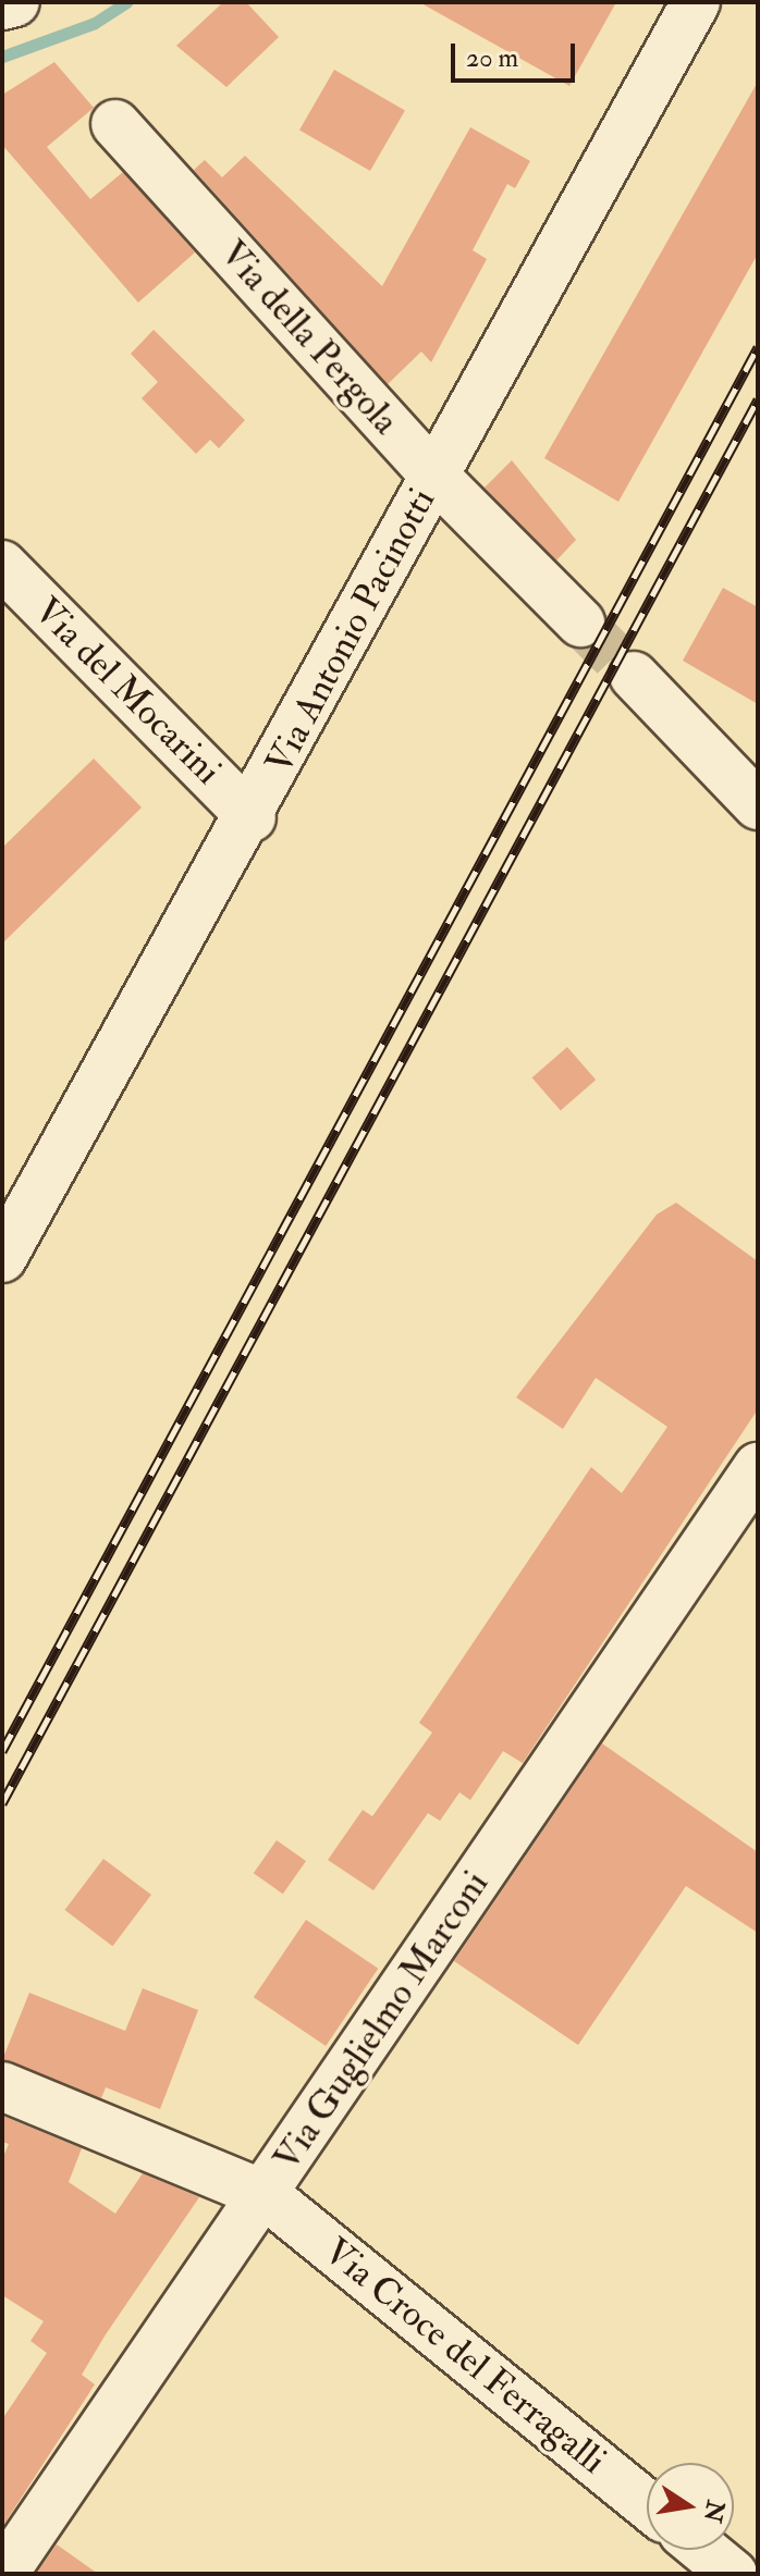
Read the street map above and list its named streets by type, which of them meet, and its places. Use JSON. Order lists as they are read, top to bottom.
{
  "streets": {
    "street": [
      "Via della Pergola",
      "Via Antonio Pacinotti",
      "Via del Mocarini",
      "Via Guglielmo Marconi",
      "Via Croce del Ferragalli"
    ]
  },
  "crossings": [
    ["Via della Pergola", "Via Antonio Pacinotti"],
    ["Via Antonio Pacinotti", "Via del Mocarini"],
    ["Via Guglielmo Marconi", "Via Croce del Ferragalli"]
  ],
  "scale_bar": "20 m",
  "north": "right"
}
